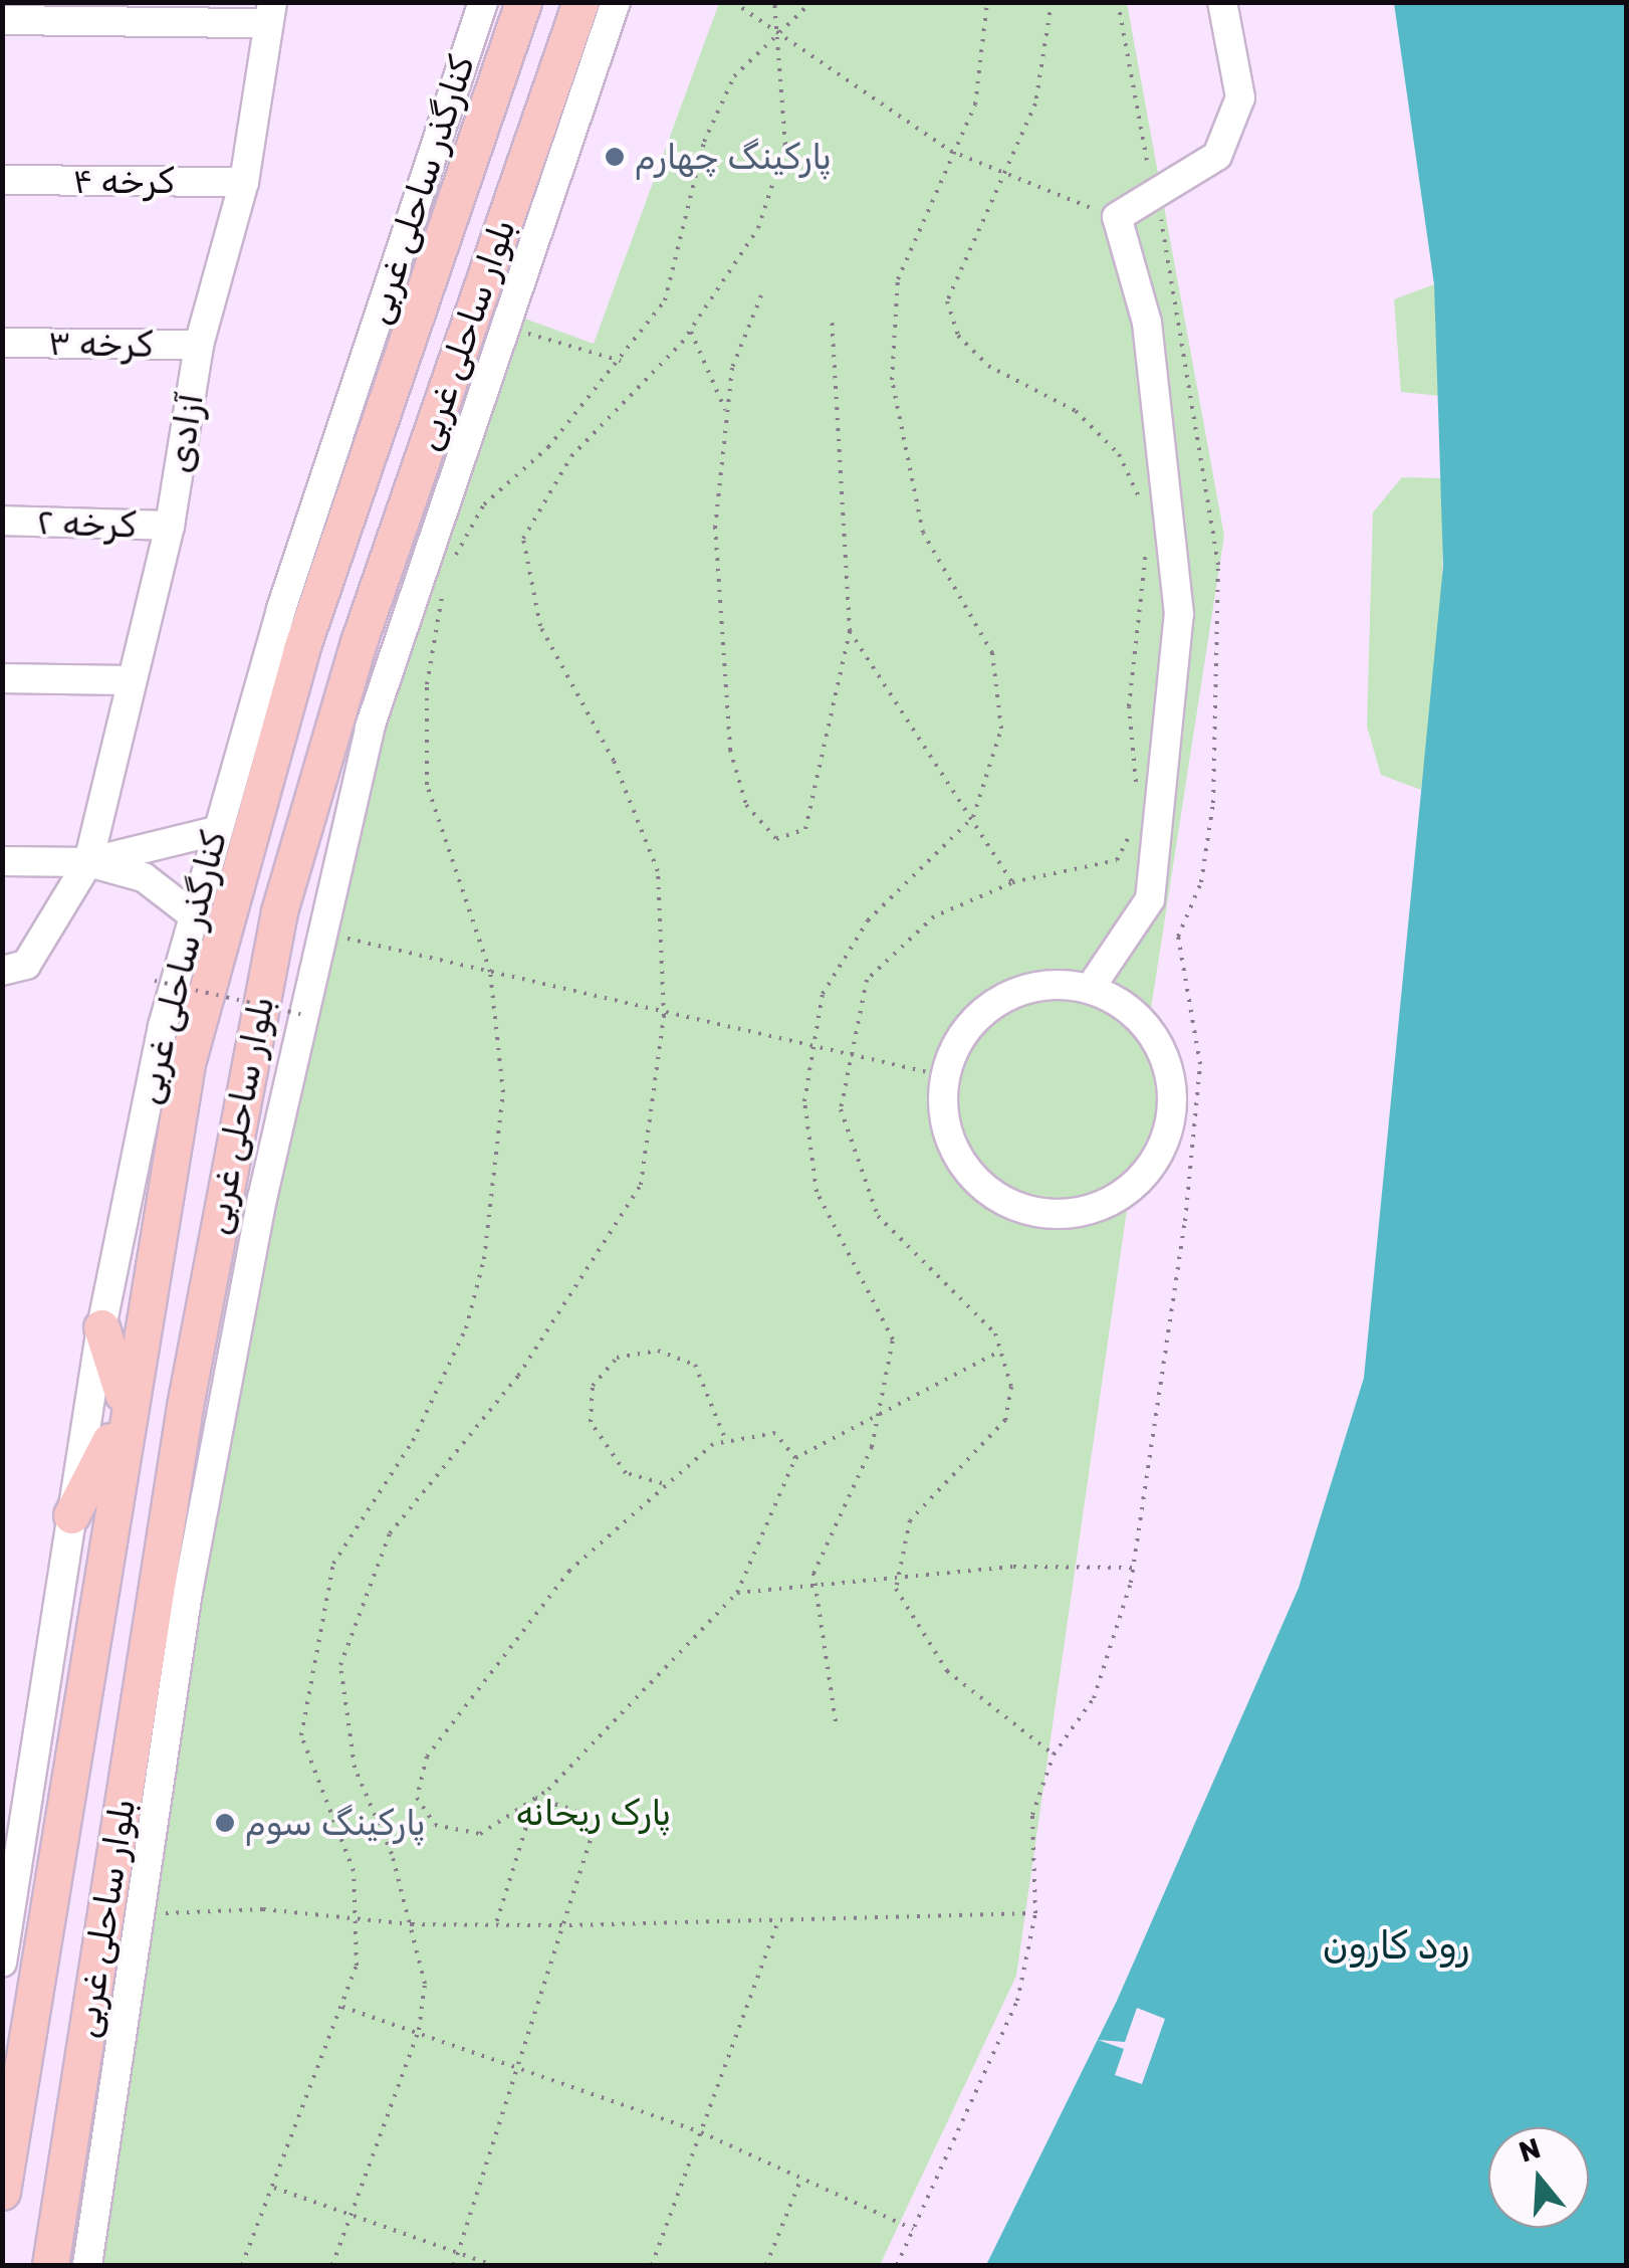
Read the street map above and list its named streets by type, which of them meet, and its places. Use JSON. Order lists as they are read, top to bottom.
{
  "streets": {
    "main road": ["بلوار ساحلی غربی"],
    "street": [
      "کرخه ۴",
      "کنارگذر ساحلی غربی",
      "کرخه ۳",
      "آزادی",
      "کرخه ۲"
    ]
  },
  "crossings": [
    ["کرخه ۴", "آزادی"],
    ["کرخه ۳", "آزادی"],
    ["آزادی", "کرخه ۲"]
  ],
  "water": ["رود کارون"],
  "parks": ["پارک ریحانه"],
  "places": ["پارکینگ چهارم", "پارکینگ سوم"],
  "north": "top"
}
